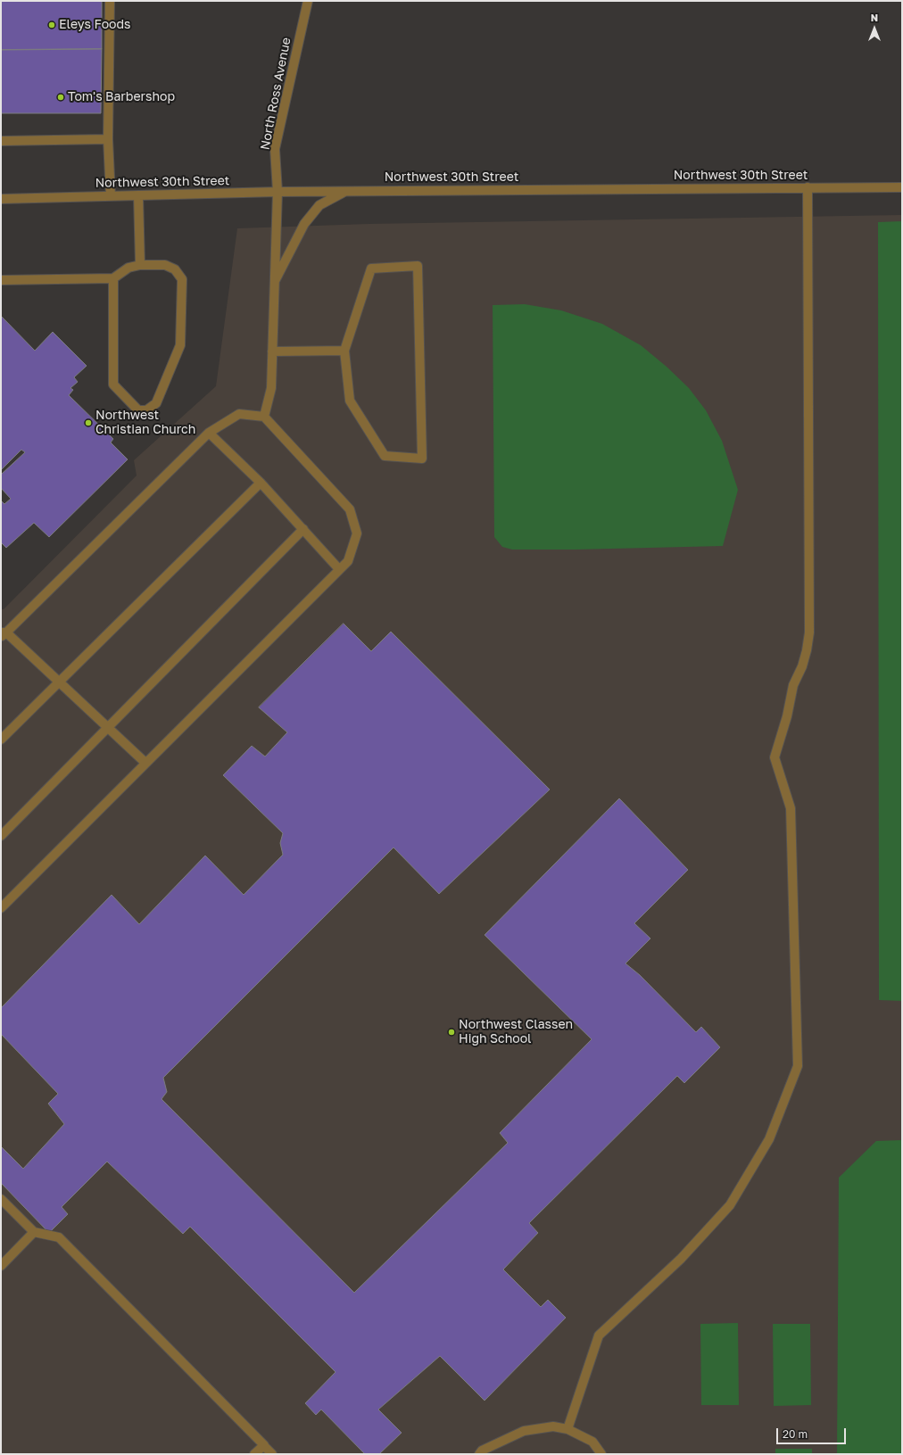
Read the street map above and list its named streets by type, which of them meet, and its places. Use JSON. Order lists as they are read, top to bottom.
{
  "streets": {
    "street": ["North Ross Avenue", "Northwest 30th Street"]
  },
  "crossings": [
    ["North Ross Avenue", "Northwest 30th Street"]
  ],
  "places": [
    "Eleys Foods",
    "Tom's Barbershop",
    "Northwest Christian Church",
    "Northwest Classen High School"
  ],
  "scale_bar": "20 m",
  "north": "top"
}
